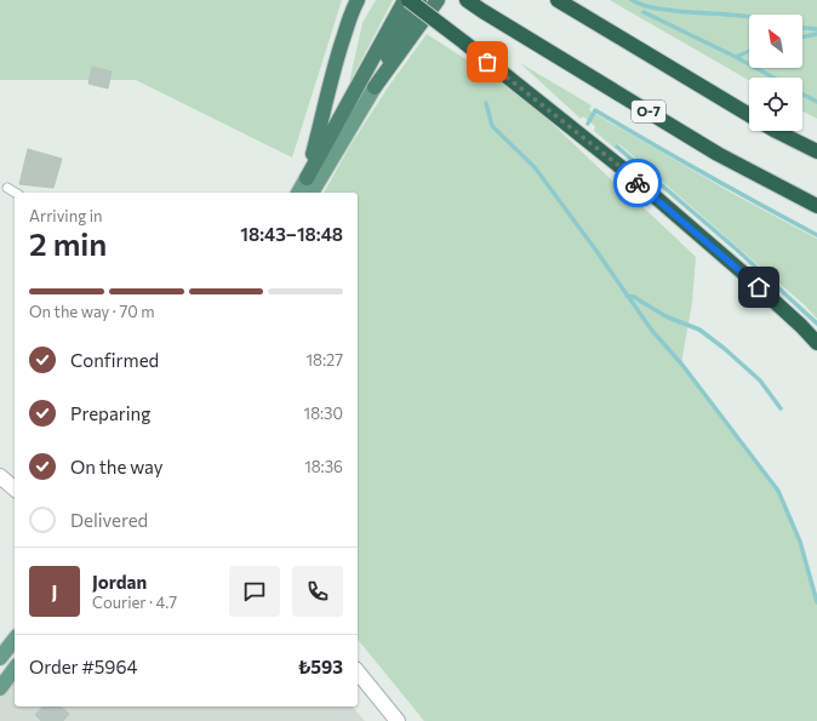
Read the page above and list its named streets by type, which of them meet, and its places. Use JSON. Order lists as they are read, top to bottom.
{
  "streets": {
    "highway": ["O-7"]
  },
  "north": "top left",
  "page": {
    "heading": ["2 min", "Arriving in", "18:43–18:48"],
    "panel": [
      "Jordan",
      "Courier · 4.7",
      "Order #5964",
      "₺593"
    ],
    "bar": "On the way · 70 m",
    "list": [
      ["Confirmed", "18:27"],
      ["Preparing", "18:30"],
      ["On the way", "18:36"],
      "Delivered"
    ],
    "round": "J"
  }
}
